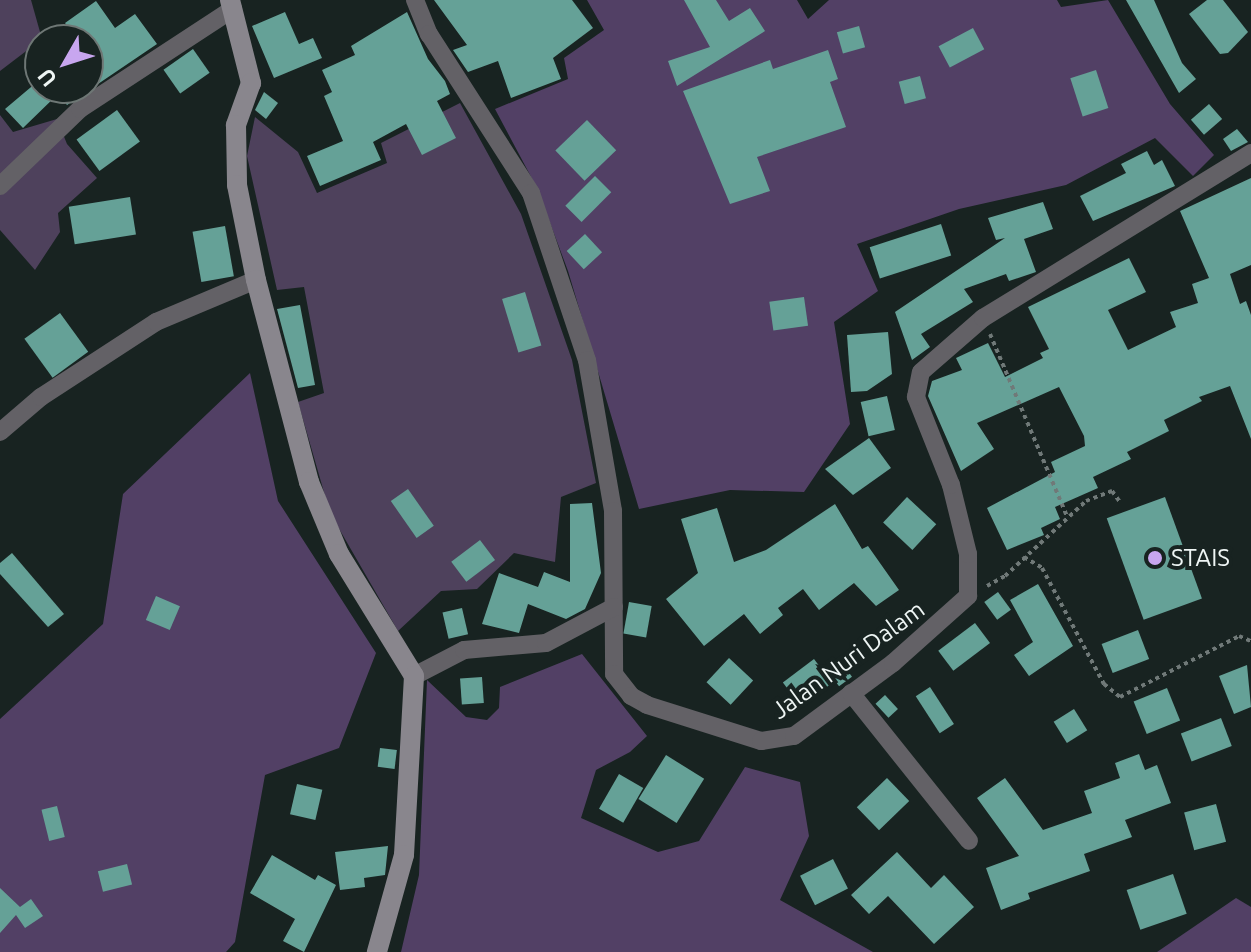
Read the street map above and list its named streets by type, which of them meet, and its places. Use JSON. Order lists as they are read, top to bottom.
{
  "streets": {
    "street": ["Jalan Nuri Dalam"]
  },
  "places": ["STAIS"],
  "north": "bottom left"
}
